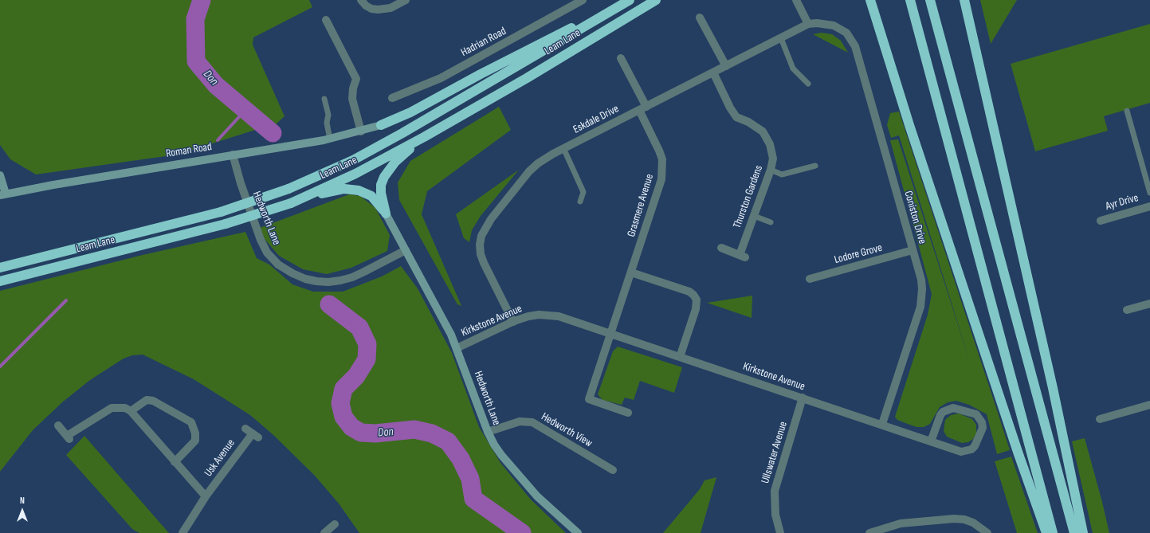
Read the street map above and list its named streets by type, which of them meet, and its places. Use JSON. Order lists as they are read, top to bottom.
{
  "streets": {
    "highway": ["Leam Lane"],
    "street": [
      "Hadrian Road",
      "Eskdale Drive",
      "Roman Road",
      "Thurston Gardens",
      "Ayr Drive",
      "Grasmere Avenue",
      "Coniston Drive",
      "Hedworth Lane",
      "Lodore Grove",
      "Kirkstone Avenue",
      "Hedworth View",
      "Ullswater Avenue",
      "Usk Avenue"
    ]
  },
  "crossings": [
    ["Eskdale Drive", "Thurston Gardens"],
    ["Eskdale Drive", "Grasmere Avenue"],
    ["Eskdale Drive", "Coniston Drive"],
    ["Eskdale Drive", "Kirkstone Avenue"],
    ["Roman Road", "Hedworth Lane"],
    ["Grasmere Avenue", "Kirkstone Avenue"],
    ["Coniston Drive", "Lodore Grove"],
    ["Coniston Drive", "Kirkstone Avenue"],
    ["Hedworth Lane", "Kirkstone Avenue"],
    ["Hedworth Lane", "Hedworth View"],
    ["Kirkstone Avenue", "Ullswater Avenue"]
  ],
  "water": ["Don"],
  "north": "top"
}
